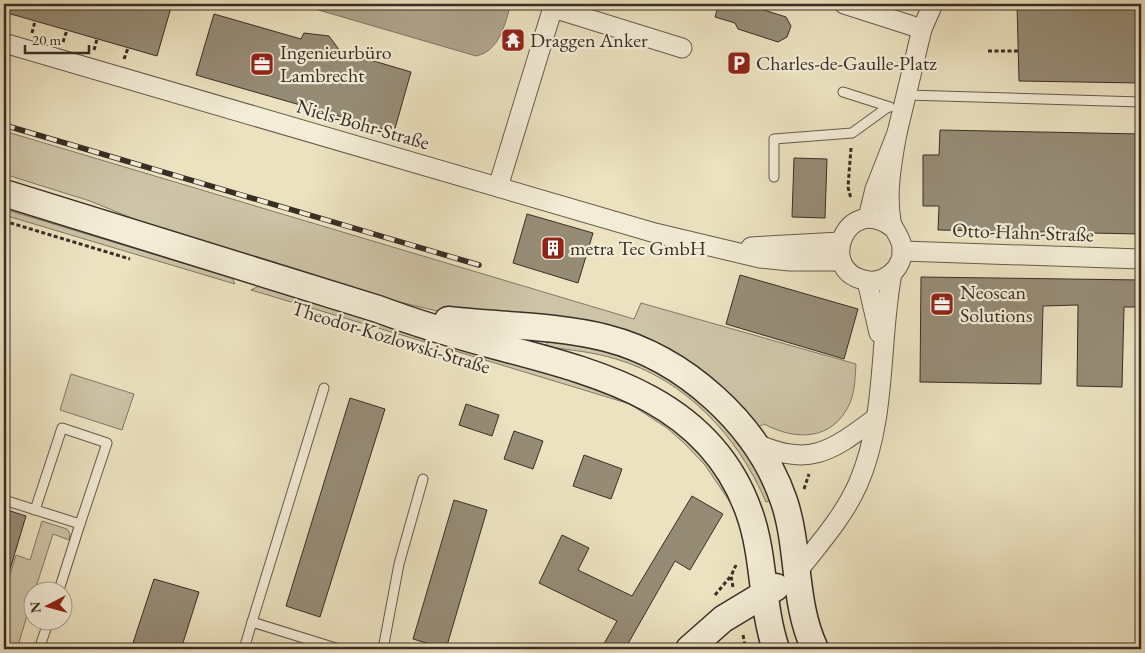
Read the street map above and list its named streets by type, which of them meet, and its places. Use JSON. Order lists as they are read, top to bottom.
{
  "streets": {
    "main road": ["Theodor-Kozlowski-Straße"],
    "street": ["Niels-Bohr-Straße", "Otto-Hahn-Straße"]
  },
  "crossings": [
    ["Niels-Bohr-Straße", "Otto-Hahn-Straße"]
  ],
  "places": {
    "temple": ["Draggen Anker"],
    "parking": ["Charles-de-Gaulle-Platz"],
    "office": ["Ingenieurbüro Lambrecht", "Neoscan Solutions"],
    "building": ["metra Tec GmbH"]
  },
  "scale_bar": "20 m",
  "north": "left"
}
